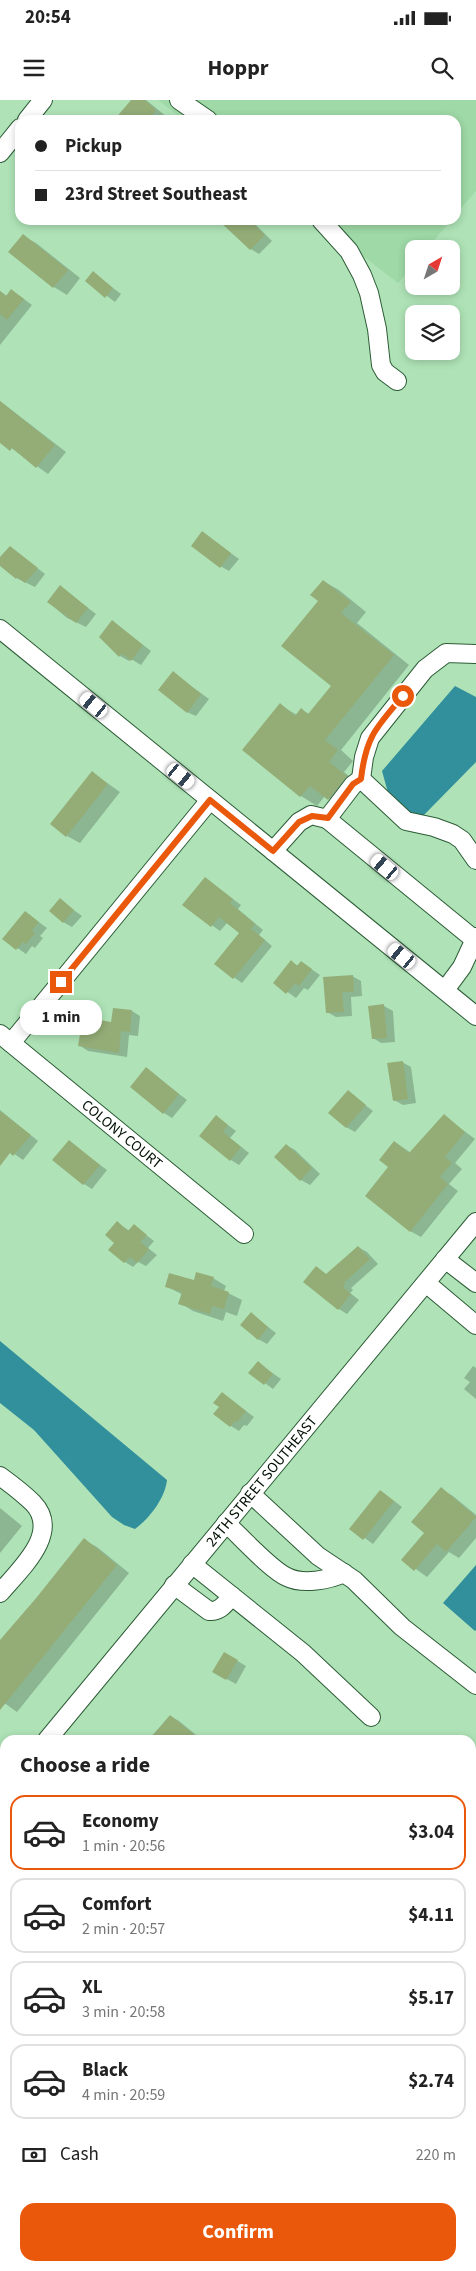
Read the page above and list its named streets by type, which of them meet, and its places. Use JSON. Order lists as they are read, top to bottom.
{
  "streets": {
    "street": ["COLONY COURT", "24TH STREET SOUTHEAST"]
  },
  "north": "top right",
  "page": {
    "status": "20:54",
    "header": "Hoppr",
    "banner": ["Pickup", "23rd Street Southeast"],
    "bubble": "1 min",
    "heading": "Choose a ride",
    "list": [
      {
        "name": "Economy",
        "note": "1 min · 20:56",
        "value": "$3.04"
      },
      {
        "name": "Comfort",
        "note": "2 min · 20:57",
        "value": "$4.11"
      },
      {
        "name": "XL",
        "note": "3 min · 20:58",
        "value": "$5.17"
      },
      {
        "name": "Black",
        "note": "4 min · 20:59",
        "value": "$2.74"
      }
    ],
    "pay": ["Cash", "220 m"],
    "buttons": "Confirm"
  }
}
